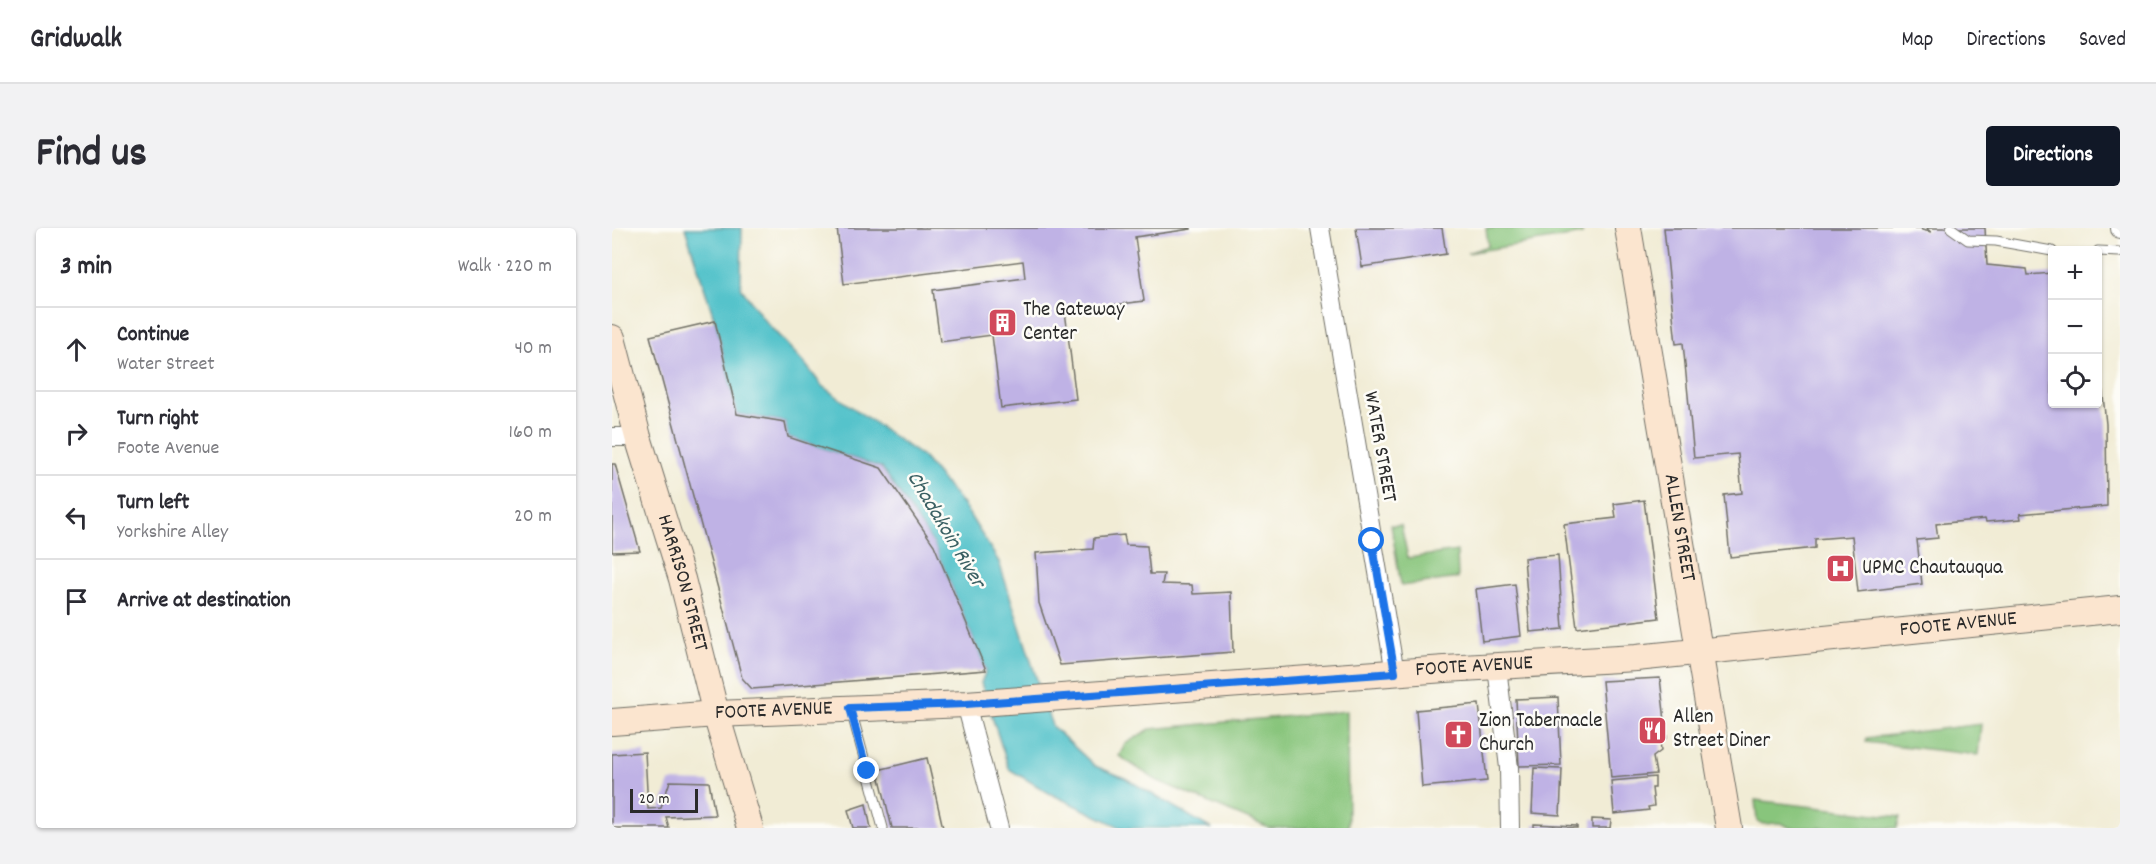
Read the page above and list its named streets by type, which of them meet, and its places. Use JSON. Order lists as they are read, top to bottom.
{
  "streets": {
    "street": [
      "WATER STREET",
      "ALLEN STREET",
      "HARRISON STREET",
      "FOOTE AVENUE"
    ]
  },
  "crossings": [
    ["WATER STREET", "FOOTE AVENUE"],
    ["ALLEN STREET", "FOOTE AVENUE"],
    ["HARRISON STREET", "FOOTE AVENUE"]
  ],
  "water": ["Chadakoin River"],
  "places": {
    "building": ["The Gateway Center"],
    "hospital": ["UPMC Chautauqua"],
    "restaurant": ["Allen Street Diner"],
    "church": ["Zion Tabernacle Church"]
  },
  "scale_bar": "20 m",
  "page": {
    "header": "Gridwalk",
    "nav": ["Map", "Directions", "Saved"],
    "title": "Find us",
    "buttons": "Directions",
    "heading": ["3 min", "Walk · 220 m"],
    "map_buttons": ["+", "−"],
    "list": [
      ["Continue", "Water Street", "40 m"],
      ["Turn right", "Foote Avenue", "160 m"],
      ["Turn left", "Yorkshire Alley", "20 m"],
      "Arrive at destination"
    ],
    "scale": "20 m"
  }
}
